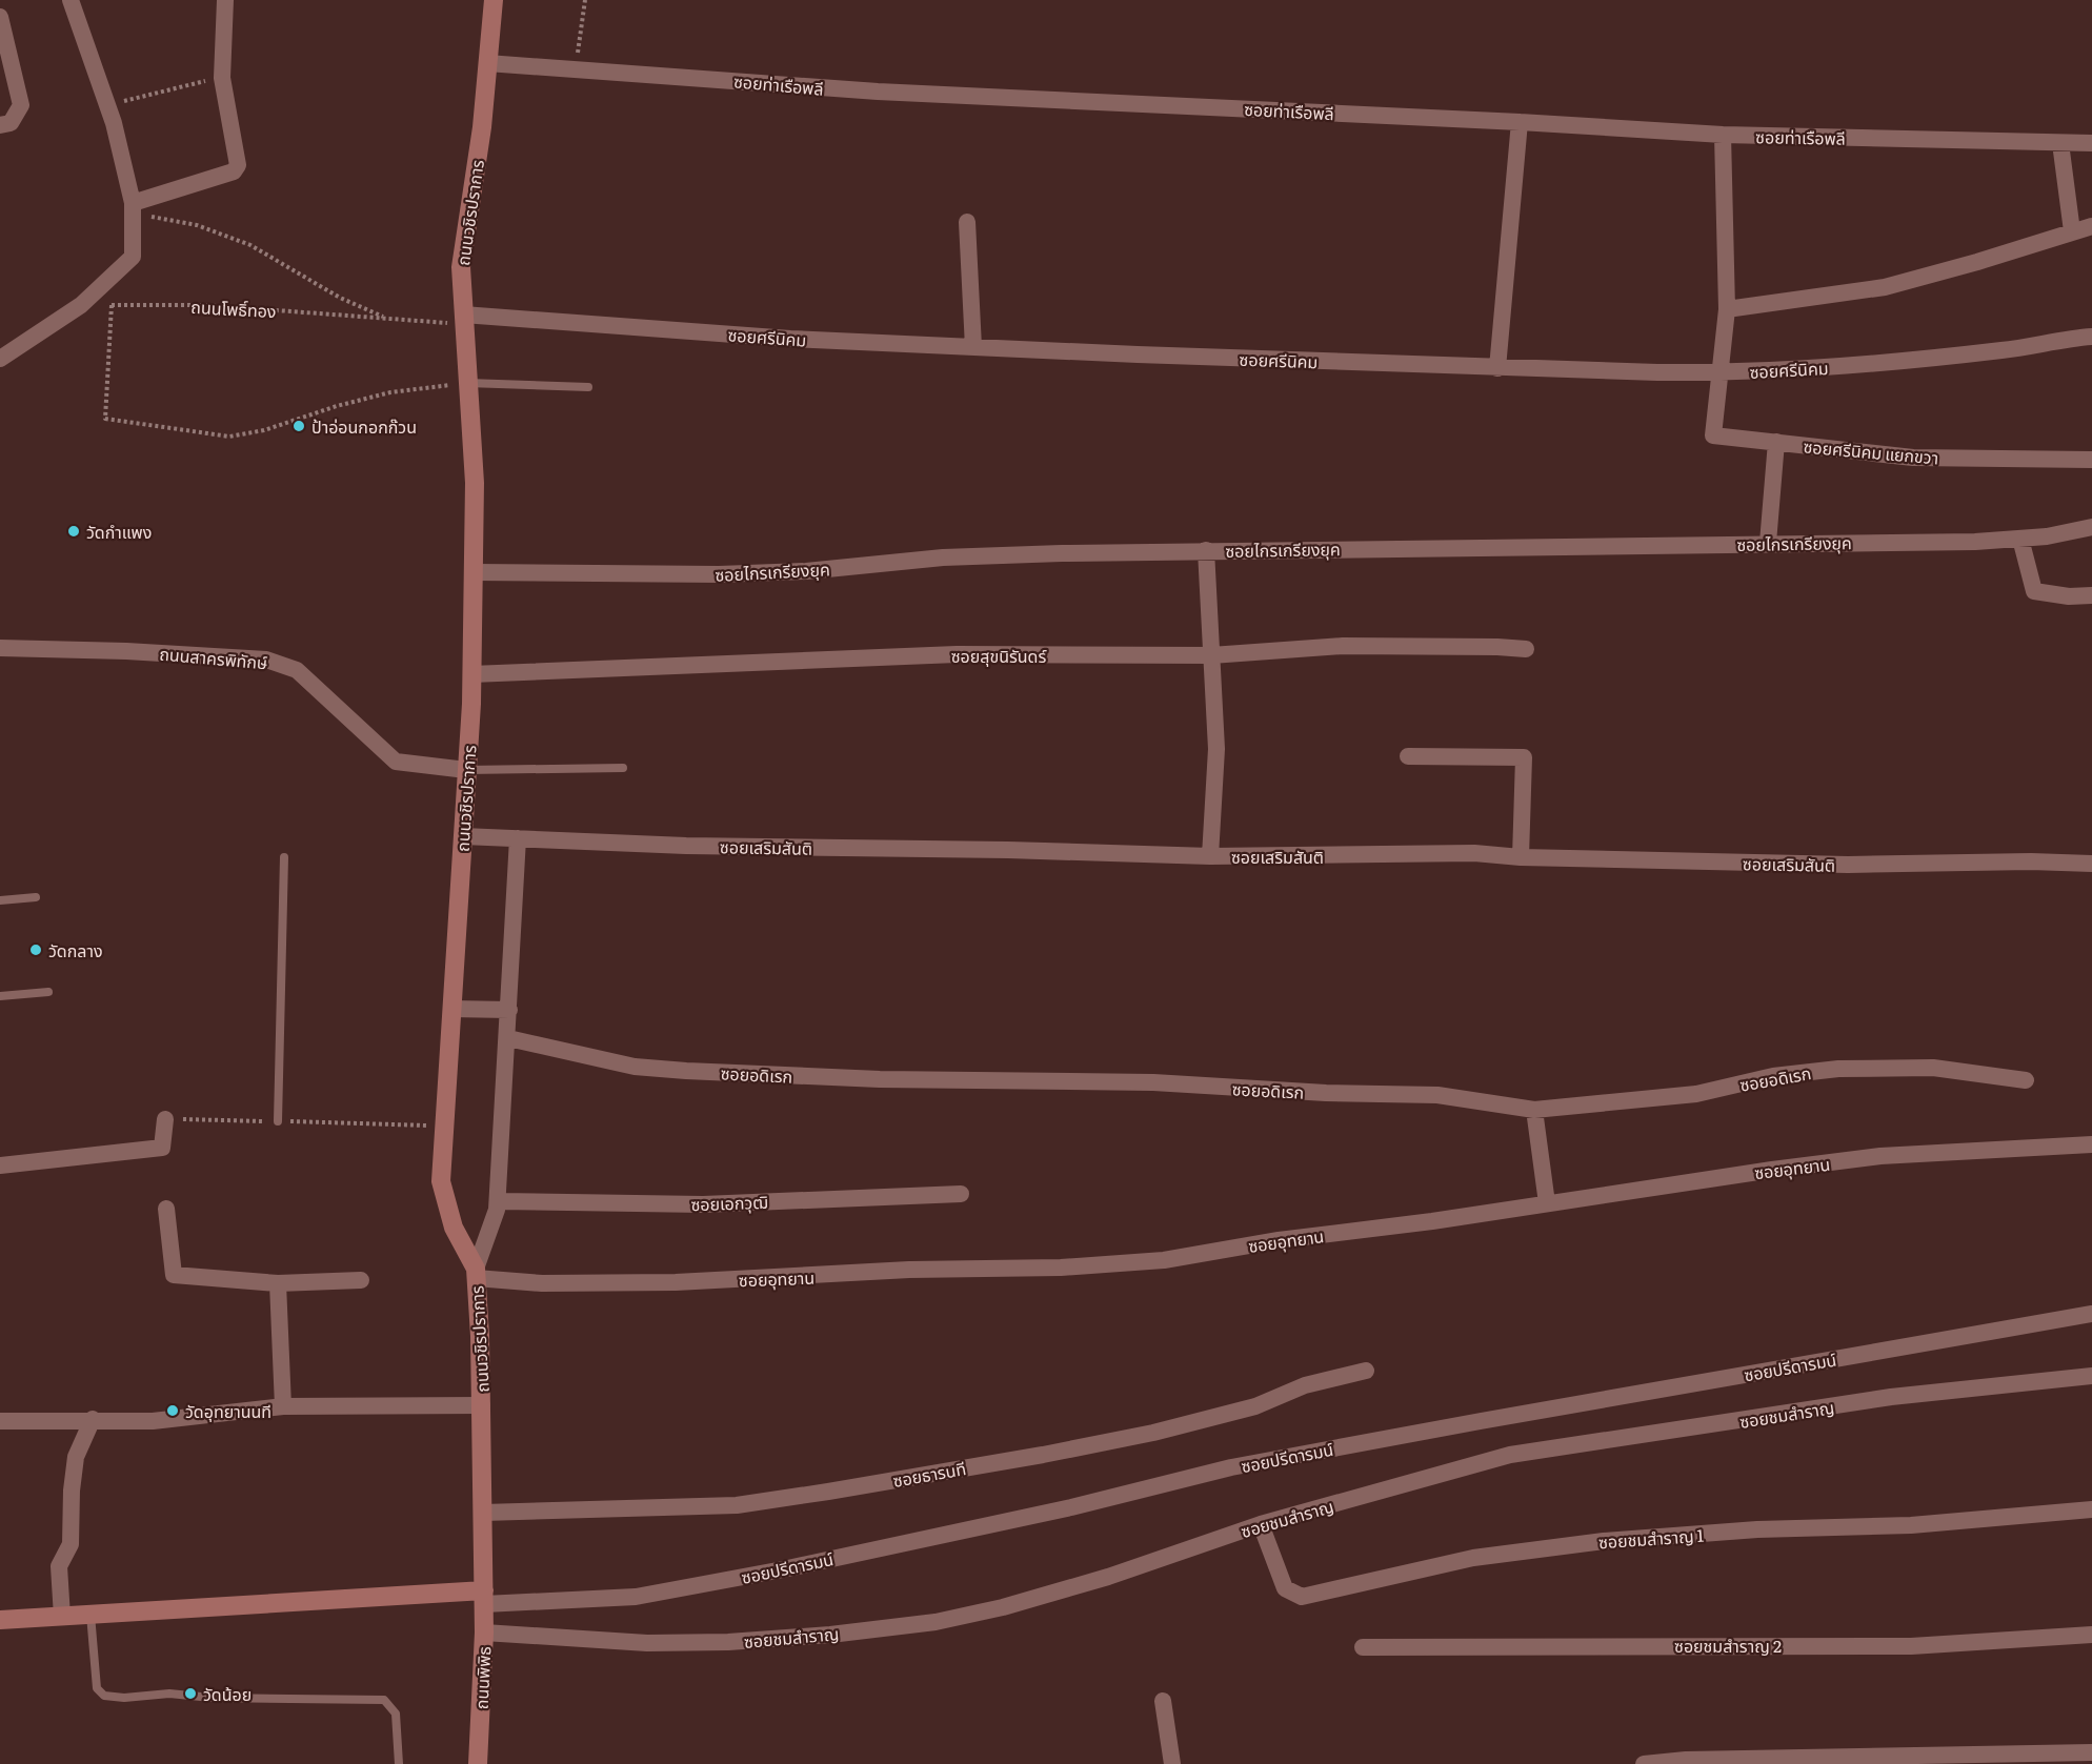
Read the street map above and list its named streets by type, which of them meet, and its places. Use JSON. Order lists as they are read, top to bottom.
{
  "streets": {
    "street": [
      "ซอยท่าเรือพลี",
      "ถนนวชิรปราการ",
      "ซอยศรีนิคม",
      "ซอยศรีนิคม แยกขวา",
      "ซอยไกรเกรียงยุค",
      "ซอยสุขนิรันดร์",
      "ถนนสาครพิทักษ์",
      "ซอยเสริมสันติ",
      "ซอยอดิเรก",
      "ซอยอุทยาน",
      "ซอยเอกวุฒิ",
      "ซอยปรีดารมน์",
      "ซอยชมสำราญ",
      "ซอยธารนที",
      "ซอยชมสำราญ 1",
      "ซอยชมสำราญ 2",
      "ถนนพิพิธ"
    ],
    "path": ["ถนนโพธิ์ทอง"]
  },
  "crossings": [
    ["ซอยท่าเรือพลี", "ถนนวชิรปราการ"],
    ["ถนนวชิรปราการ", "ถนนโพธิ์ทอง"],
    ["ถนนวชิรปราการ", "ซอยศรีนิคม"],
    ["ถนนวชิรปราการ", "ซอยไกรเกรียงยุค"],
    ["ถนนวชิรปราการ", "ซอยสุขนิรันดร์"],
    ["ถนนวชิรปราการ", "ถนนสาครพิทักษ์"],
    ["ถนนวชิรปราการ", "ซอยเสริมสันติ"],
    ["ถนนวชิรปราการ", "ซอยอุทยาน"],
    ["ถนนวชิรปราการ", "ซอยปรีดารมน์"],
    ["ถนนวชิรปราการ", "ซอยธารนที"],
    ["ถนนวชิรปราการ", "ถนนพิพิธ"],
    ["ถนนโพธิ์ทอง", "ซอยศรีนิคม"],
    ["ซอยศรีนิคม", "ซอยศรีนิคม แยกขวา"],
    ["ซอยปรีดารมน์", "ถนนพิพิธ"],
    ["ซอยชมสำราญ", "ซอยชมสำราญ 1"],
    ["ซอยชมสำราญ", "ถนนพิพิธ"]
  ],
  "places": [
    "ป้าอ่อนกอกก๊วน",
    "วัดกำแพง",
    "วัดกลาง",
    "วัดอุทยานนที",
    "วัดน้อย"
  ]
}
